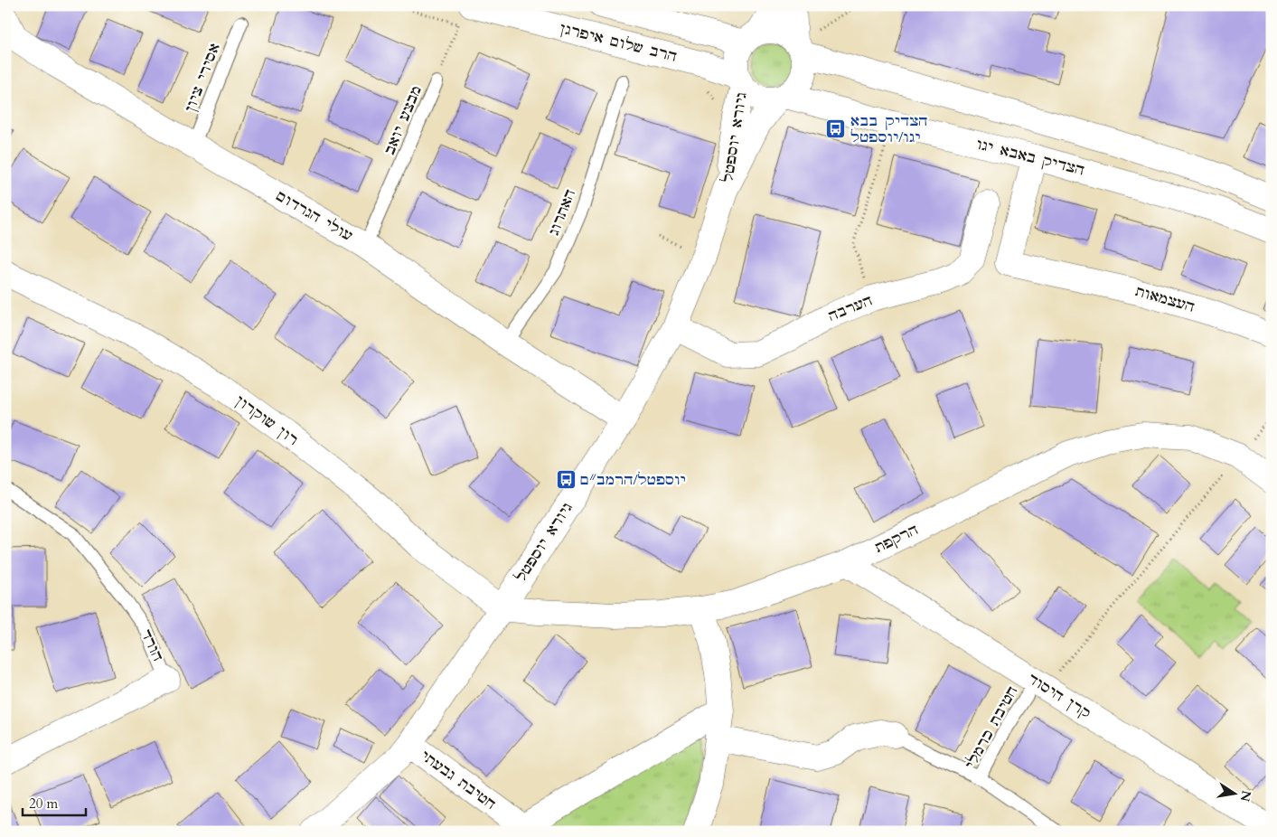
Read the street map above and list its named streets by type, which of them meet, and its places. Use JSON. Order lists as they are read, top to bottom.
{
  "streets": {
    "street": [
      "הרב שלום איפרגן",
      "גיורא יוספטל",
      "הצדיק באבא יגו",
      "עולי הגרדום",
      "העצמאות",
      "הערבה",
      "רון שוקרון",
      "הרקפת",
      "הורד",
      "קרן היסוד",
      "חטיבת גבעתי"
    ],
    "lane": [
      "אסירי ציון",
      "מבצע יואב",
      "האתרוג",
      "חטיבת כרמלי"
    ]
  },
  "crossings": [
    ["הרב שלום איפרגן", "מבצע יואב"],
    ["הרב שלום איפרגן", "גיורא יוספטל"],
    ["הרב שלום איפרגן", "הצדיק באבא יגו"],
    ["אסירי ציון", "עולי הגרדום"],
    ["מבצע יואב", "עולי הגרדום"],
    ["גיורא יוספטל", "הצדיק באבא יגו"],
    ["גיורא יוספטל", "עולי הגרדום"],
    ["גיורא יוספטל", "הערבה"],
    ["גיורא יוספטל", "רון שוקרון"],
    ["גיורא יוספטל", "הרקפת"],
    ["גיורא יוספטל", "חטיבת גבעתי"],
    ["הצדיק באבא יגו", "העצמאות"],
    ["האתרוג", "עולי הגרדום"],
    ["רון שוקרון", "הרקפת"],
    ["הרקפת", "קרן היסוד"],
    ["קרן היסוד", "חטיבת כרמלי"]
  ],
  "places": {
    "bus stop": ["הצדיק בבא יגו/יוספטל", "יוספטל/הרמב״ם"]
  },
  "scale_bar": "20 m",
  "north": "right"
}
